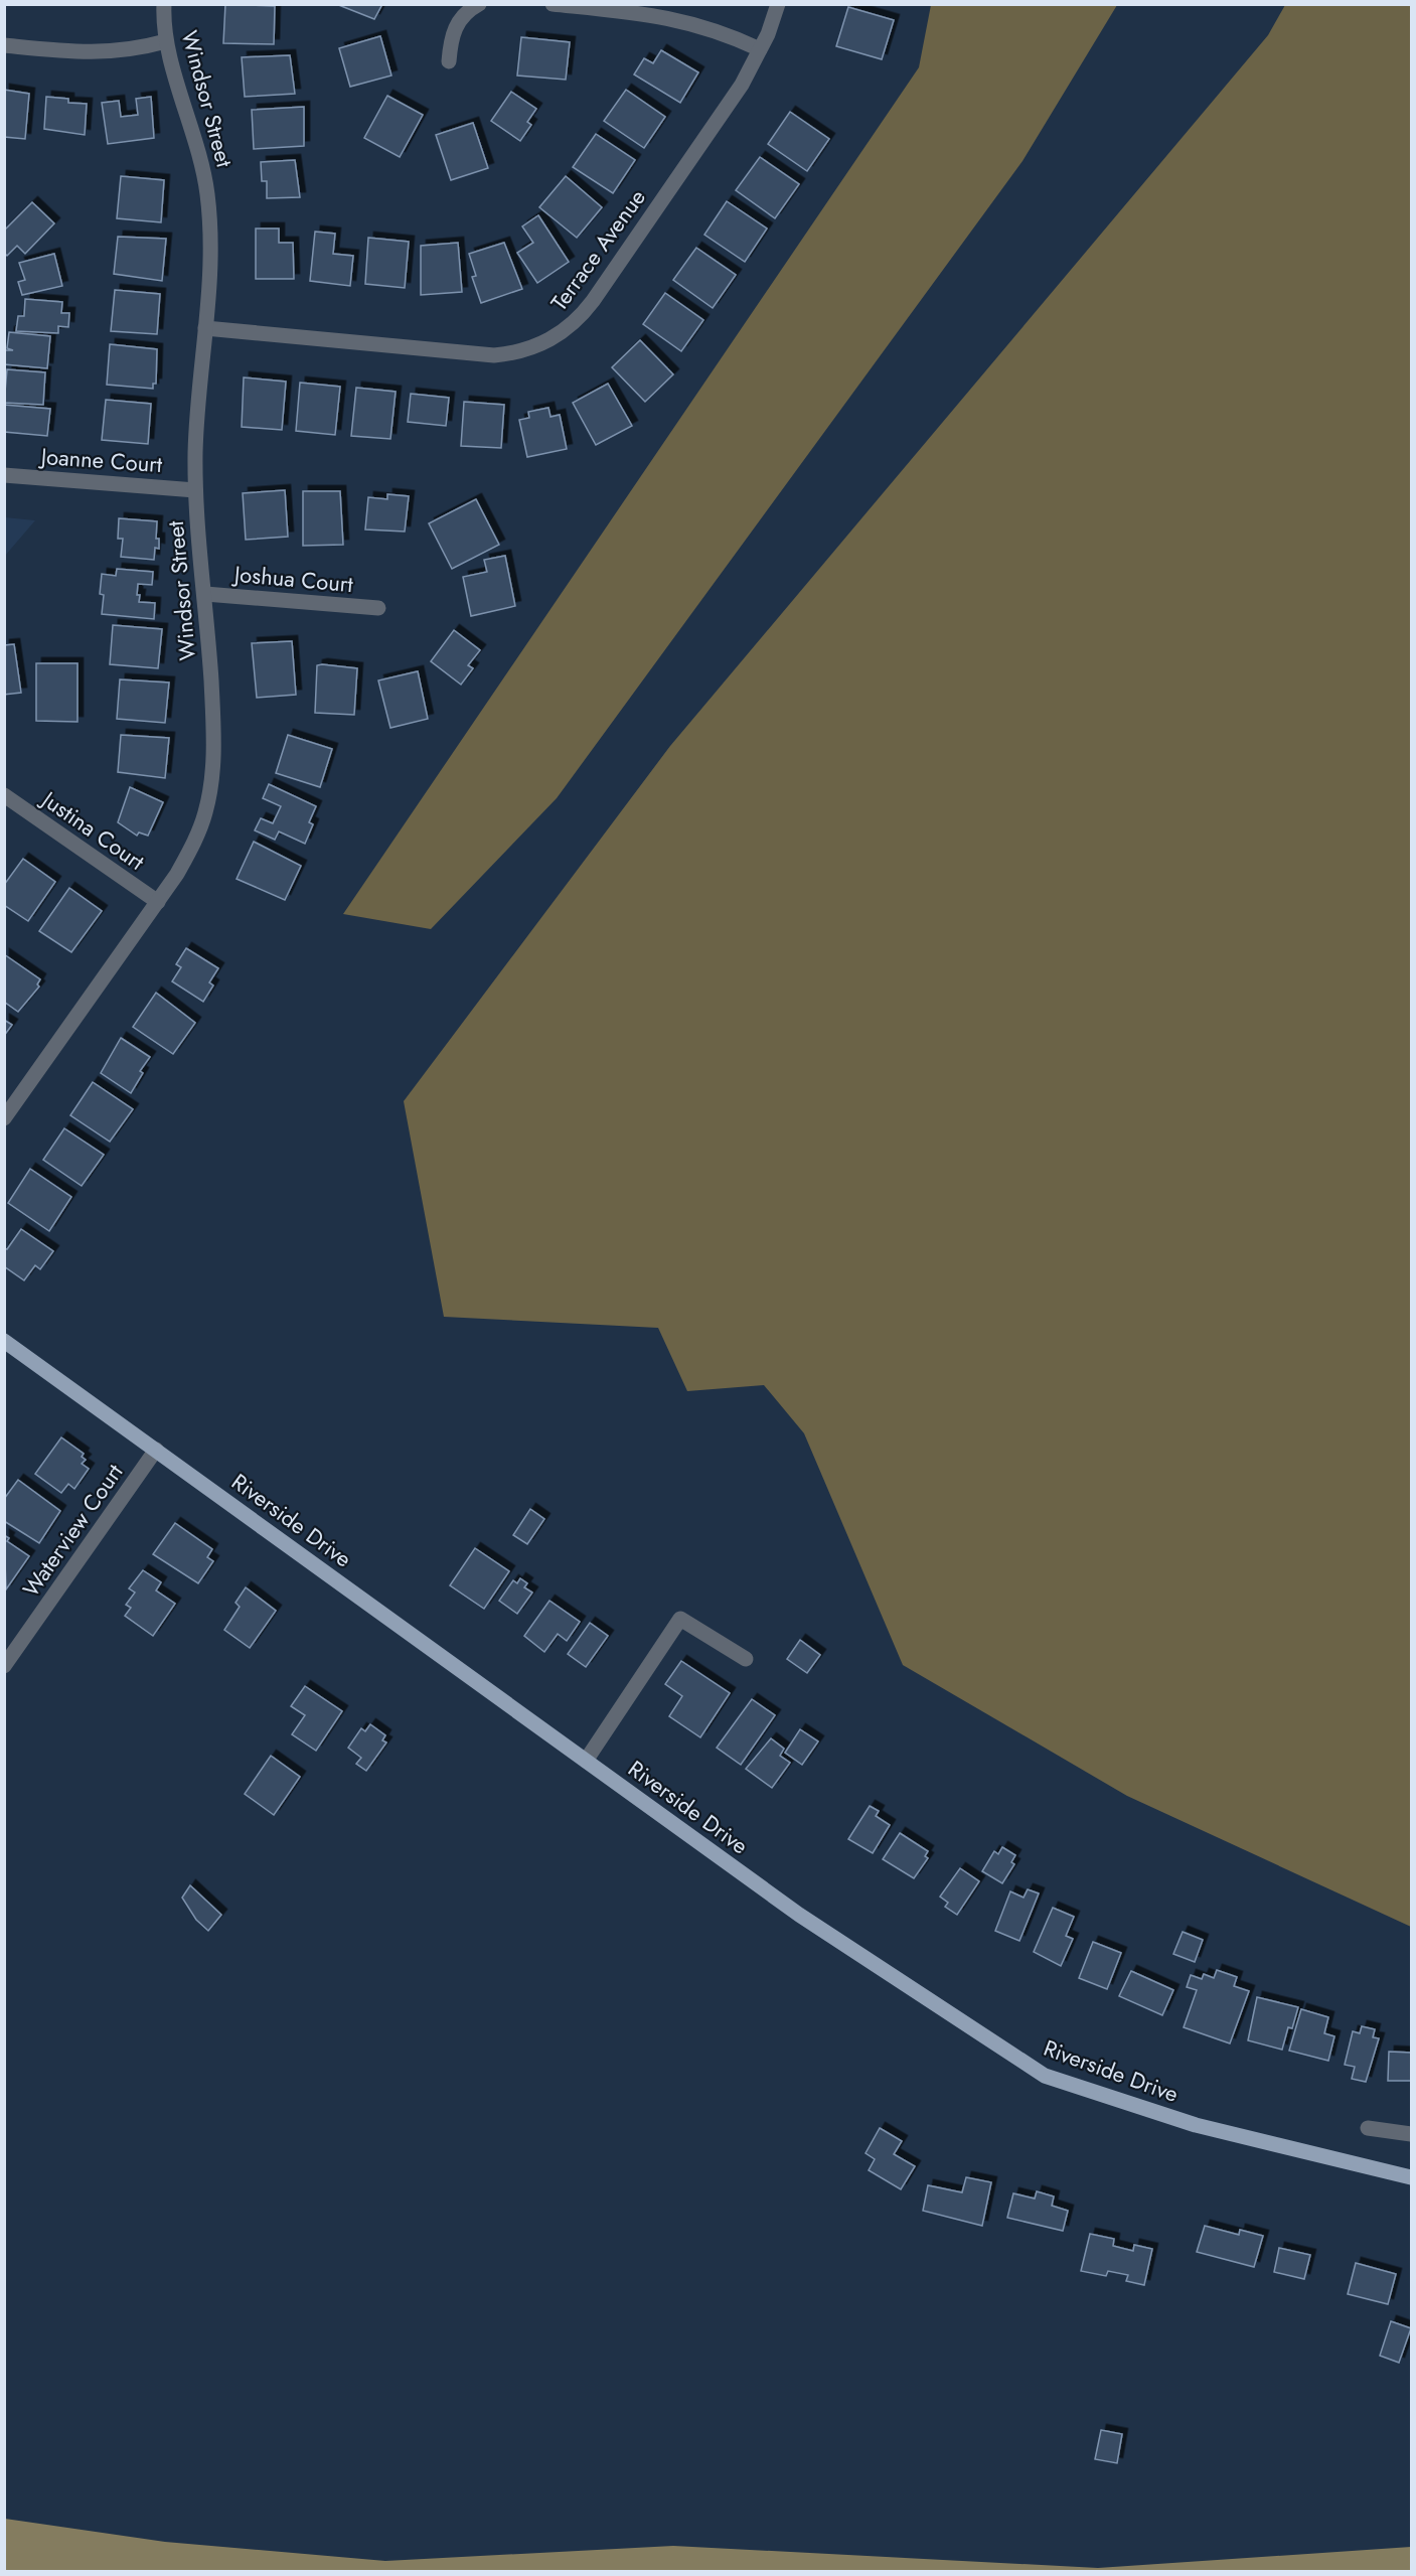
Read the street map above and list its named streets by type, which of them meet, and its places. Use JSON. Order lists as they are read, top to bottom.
{
  "streets": {
    "main road": ["Riverside Drive"],
    "street": [
      "Windsor Street",
      "Terrace Avenue",
      "Joanne Court",
      "Joshua Court",
      "Justina Court",
      "Waterview Court"
    ]
  },
  "crossings": [
    ["Windsor Street", "Terrace Avenue"],
    ["Windsor Street", "Joanne Court"],
    ["Windsor Street", "Joshua Court"],
    ["Windsor Street", "Justina Court"],
    ["Riverside Drive", "Waterview Court"]
  ]
}
